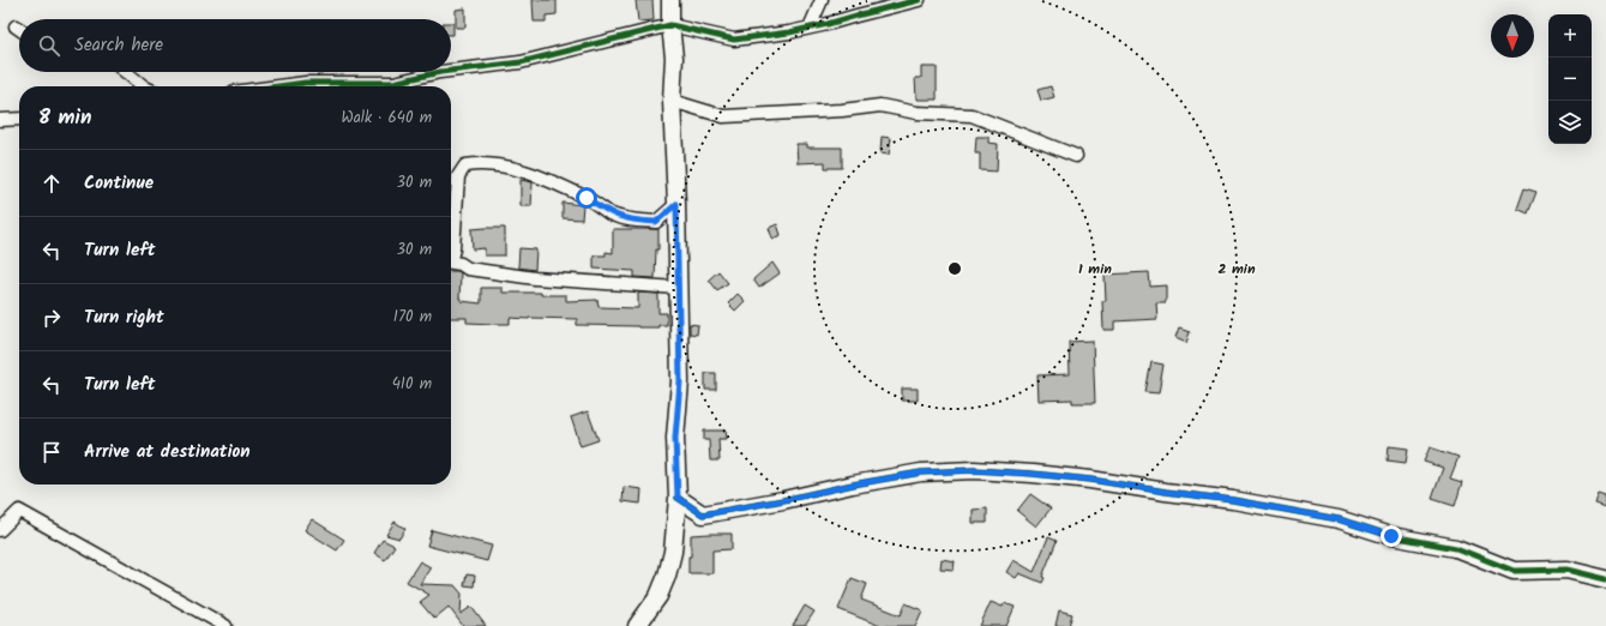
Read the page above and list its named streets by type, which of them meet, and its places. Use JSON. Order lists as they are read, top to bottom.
{
  "north": "bottom",
  "page": {
    "map_buttons": ["+", "−"],
    "search": "Search here",
    "heading": ["8 min", "Walk · 640 m"],
    "list": [
      ["Continue", "30 m"],
      ["Turn left", "30 m"],
      ["Turn right", "170 m"],
      ["Turn left", "410 m"],
      "Arrive at destination"
    ]
  },
  "rings": ["1 min", "2 min"]
}
